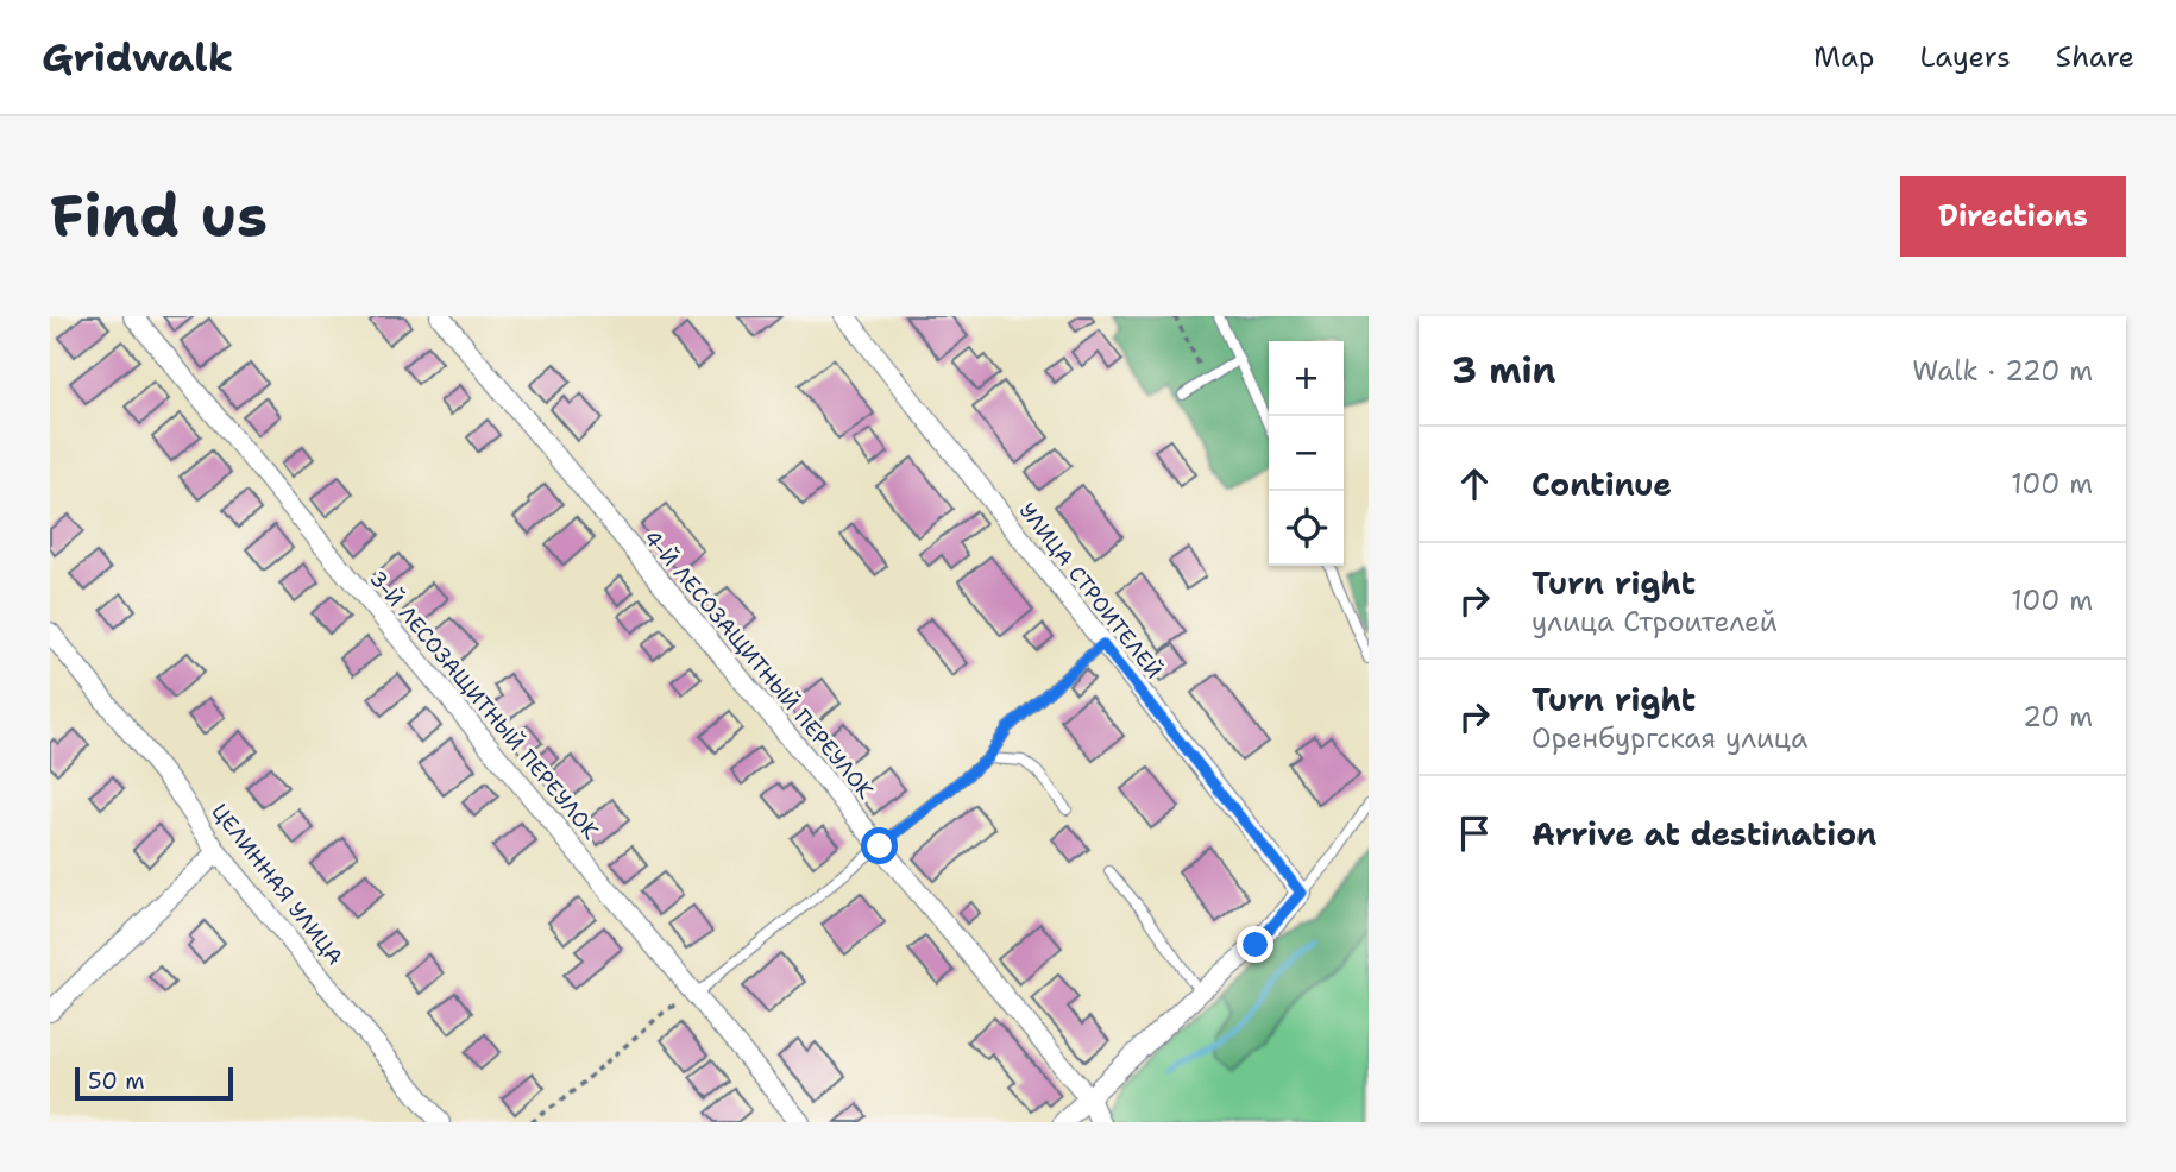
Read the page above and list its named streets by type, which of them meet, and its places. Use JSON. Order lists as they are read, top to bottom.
{
  "streets": {
    "street": [
      "УЛИЦА СТРОИТЕЛЕЙ",
      "4-Й ЛЕСОЗАЩИТНЫЙ ПЕРЕУЛОК",
      "3-Й ЛЕСОЗАЩИТНЫЙ ПЕРЕУЛОК",
      "ЦЕЛИННАЯ УЛИЦА"
    ]
  },
  "scale_bar": "50 m",
  "page": {
    "header": "Gridwalk",
    "nav": ["Map", "Layers", "Share"],
    "buttons": "Directions",
    "title": "Find us",
    "heading": ["3 min", "Walk · 220 m"],
    "map_buttons": ["+", "−"],
    "list": [
      ["Continue", "100 m"],
      ["Turn right", "улица Строителей", "100 m"],
      ["Turn right", "Оренбургская улица", "20 m"],
      "Arrive at destination"
    ],
    "scale": "50 m"
  }
}
